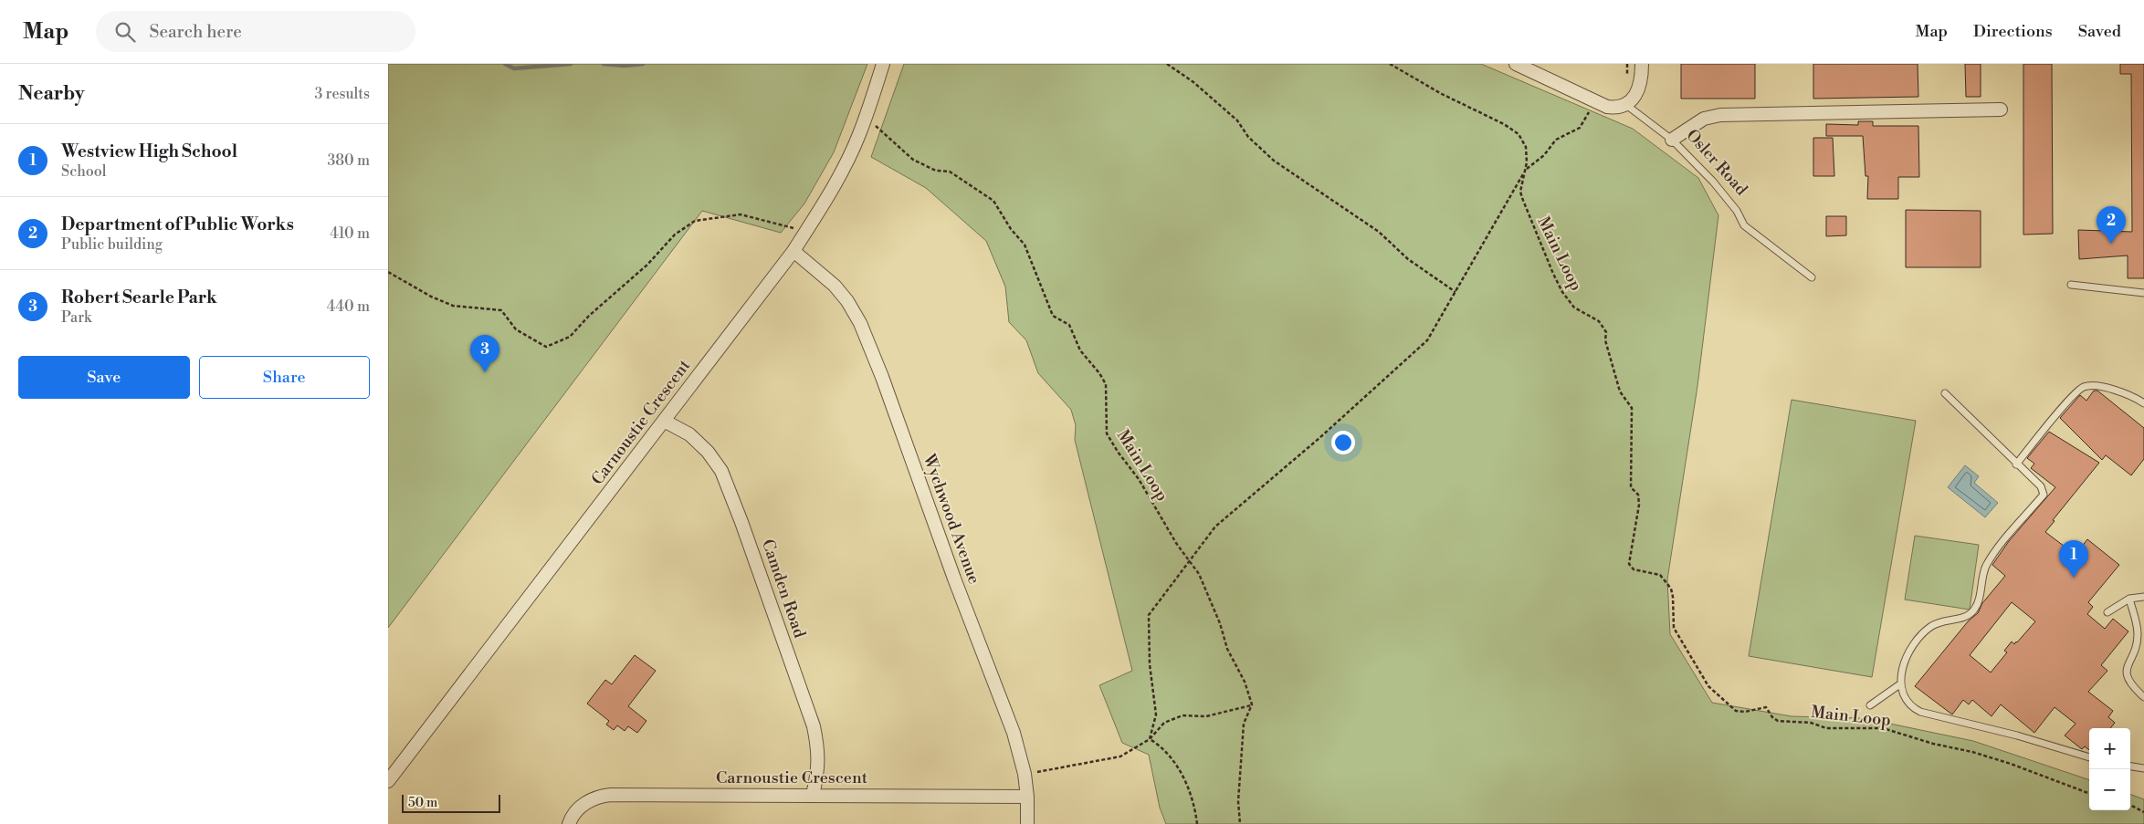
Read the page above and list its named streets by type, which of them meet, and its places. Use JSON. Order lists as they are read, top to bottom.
{
  "streets": {
    "street": ["Carnoustie Crescent", "Wychwood Avenue", "Camden Road"],
    "lane": ["Osler Road"],
    "path": ["Main Loop"]
  },
  "crossings": [
    ["Carnoustie Crescent", "Wychwood Avenue"],
    ["Carnoustie Crescent", "Camden Road"]
  ],
  "scale_bar": "50 m",
  "page": {
    "header": "Map",
    "search": "Search here",
    "nav": ["Map", "Directions", "Saved"],
    "heading": ["Nearby", "3 results"],
    "list": [
      {
        "mark": "1",
        "name": "Westview High School",
        "note": "School",
        "value": "380 m"
      },
      {
        "mark": "2",
        "name": "Department of Public Works",
        "note": "Public building",
        "value": "410 m"
      },
      {
        "mark": "3",
        "name": "Robert Searle Park",
        "note": "Park",
        "value": "440 m"
      }
    ],
    "pins": ["2", "3", "1"],
    "buttons": ["Save", "Share"],
    "map_buttons": ["+", "−"],
    "scale": "50 m"
  }
}
